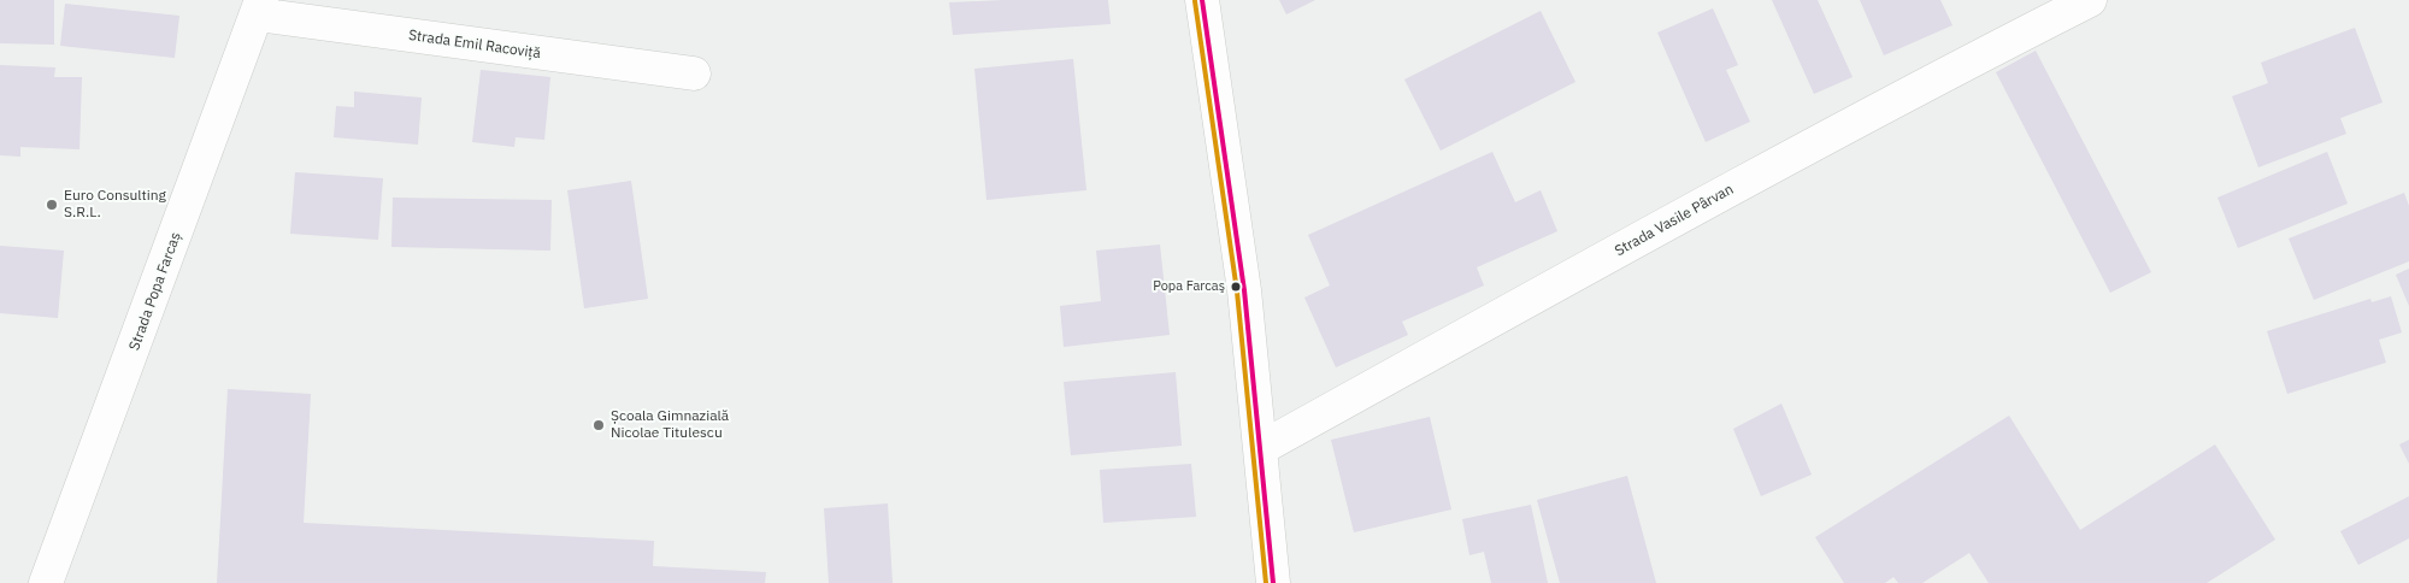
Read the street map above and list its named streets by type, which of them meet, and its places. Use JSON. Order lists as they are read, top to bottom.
{
  "streets": {
    "street": ["Strada Emil Racoviță", "Strada Vasile Pârvan", "Strada Popa Farcaș"]
  },
  "crossings": [
    ["Strada Emil Racoviță", "Strada Popa Farcaș"]
  ],
  "places": ["Euro Consulting S.R.L.", "Popa Farcaş", "Școala Gimnazială Nicolae Titulescu"]
}
